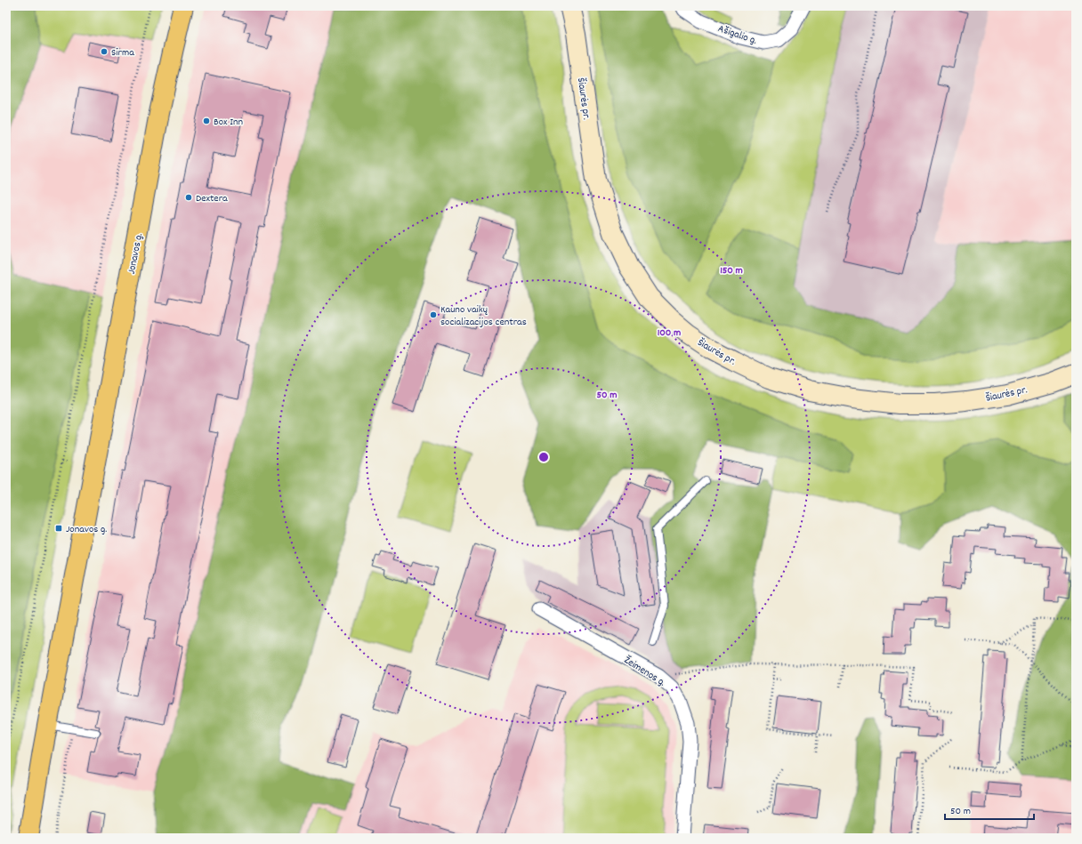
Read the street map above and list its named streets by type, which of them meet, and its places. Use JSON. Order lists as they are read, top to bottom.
{
  "streets": {
    "main road": ["Šiaurės pr.", "Jonavos g."],
    "street": ["Ašigalio g.", "Žeimenos g."]
  },
  "places": {
    "other": [
      "Sirma",
      "Box Inn",
      "Dextera",
      "Kauno vaikų socializacijos centras"
    ],
    "transit": ["Jonavos g."]
  },
  "scale_bar": "50 m",
  "rings": ["150 m", "100 m", "50 m"]
}
